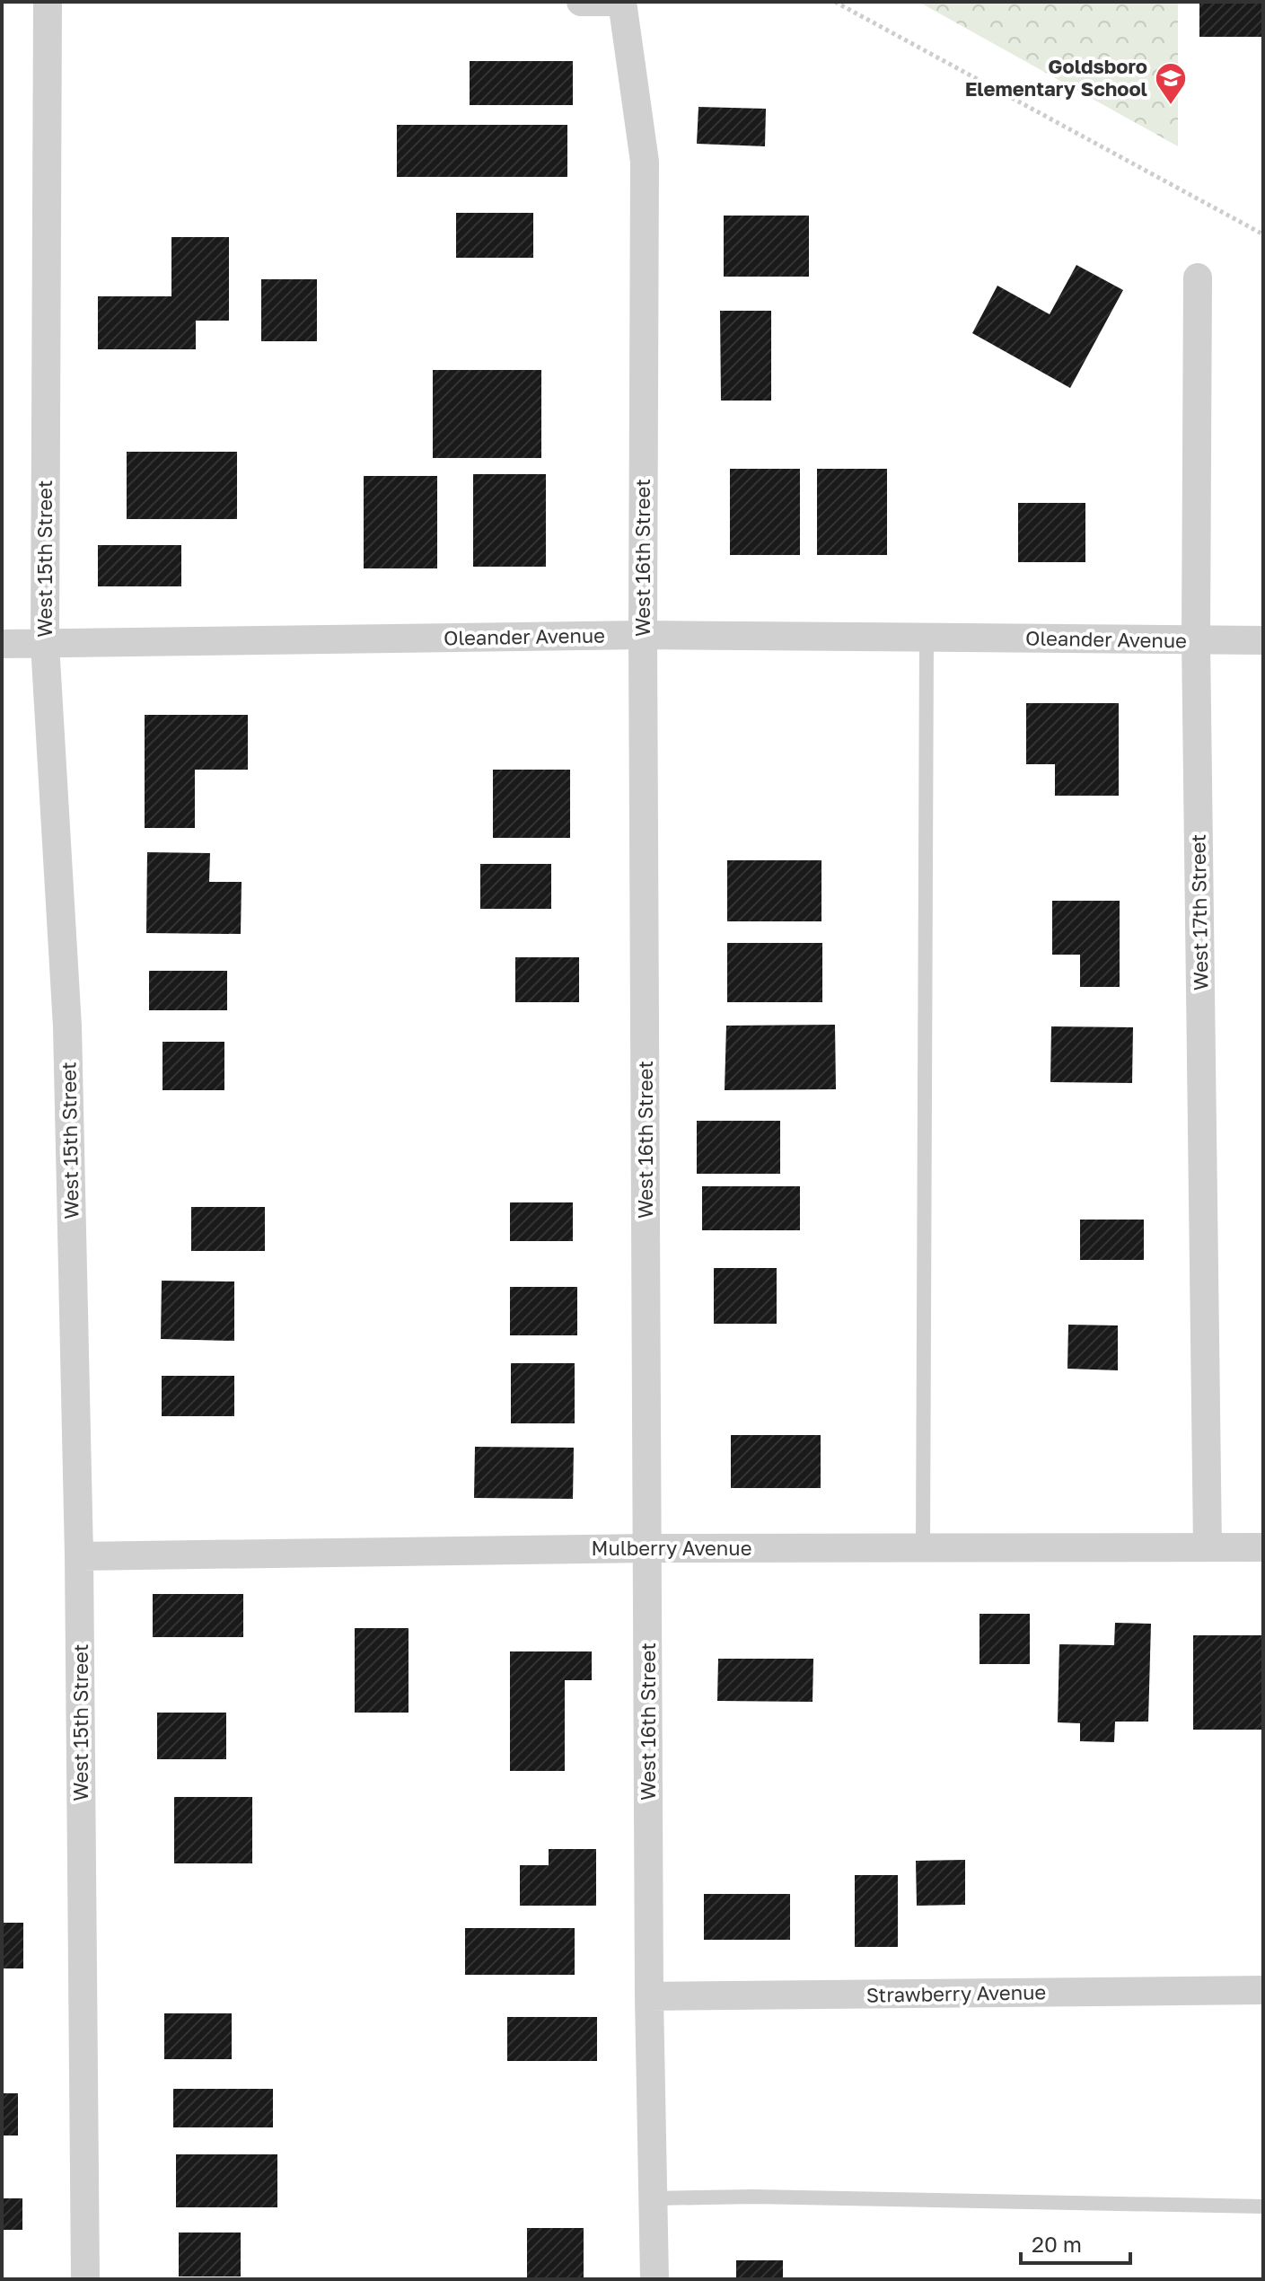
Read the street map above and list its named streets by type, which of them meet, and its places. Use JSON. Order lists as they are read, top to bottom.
{
  "streets": {
    "street": [
      "West 16th Street",
      "West 15th Street",
      "Oleander Avenue",
      "West 17th Street",
      "Mulberry Avenue",
      "Strawberry Avenue"
    ]
  },
  "crossings": [
    ["West 16th Street", "Oleander Avenue"],
    ["West 16th Street", "Mulberry Avenue"],
    ["West 16th Street", "Strawberry Avenue"],
    ["West 15th Street", "Oleander Avenue"],
    ["West 15th Street", "Mulberry Avenue"],
    ["Oleander Avenue", "West 17th Street"],
    ["West 17th Street", "Mulberry Avenue"]
  ],
  "places": {
    "school or university": ["Goldsboro Elementary School"]
  },
  "scale_bar": "20 m"
}
